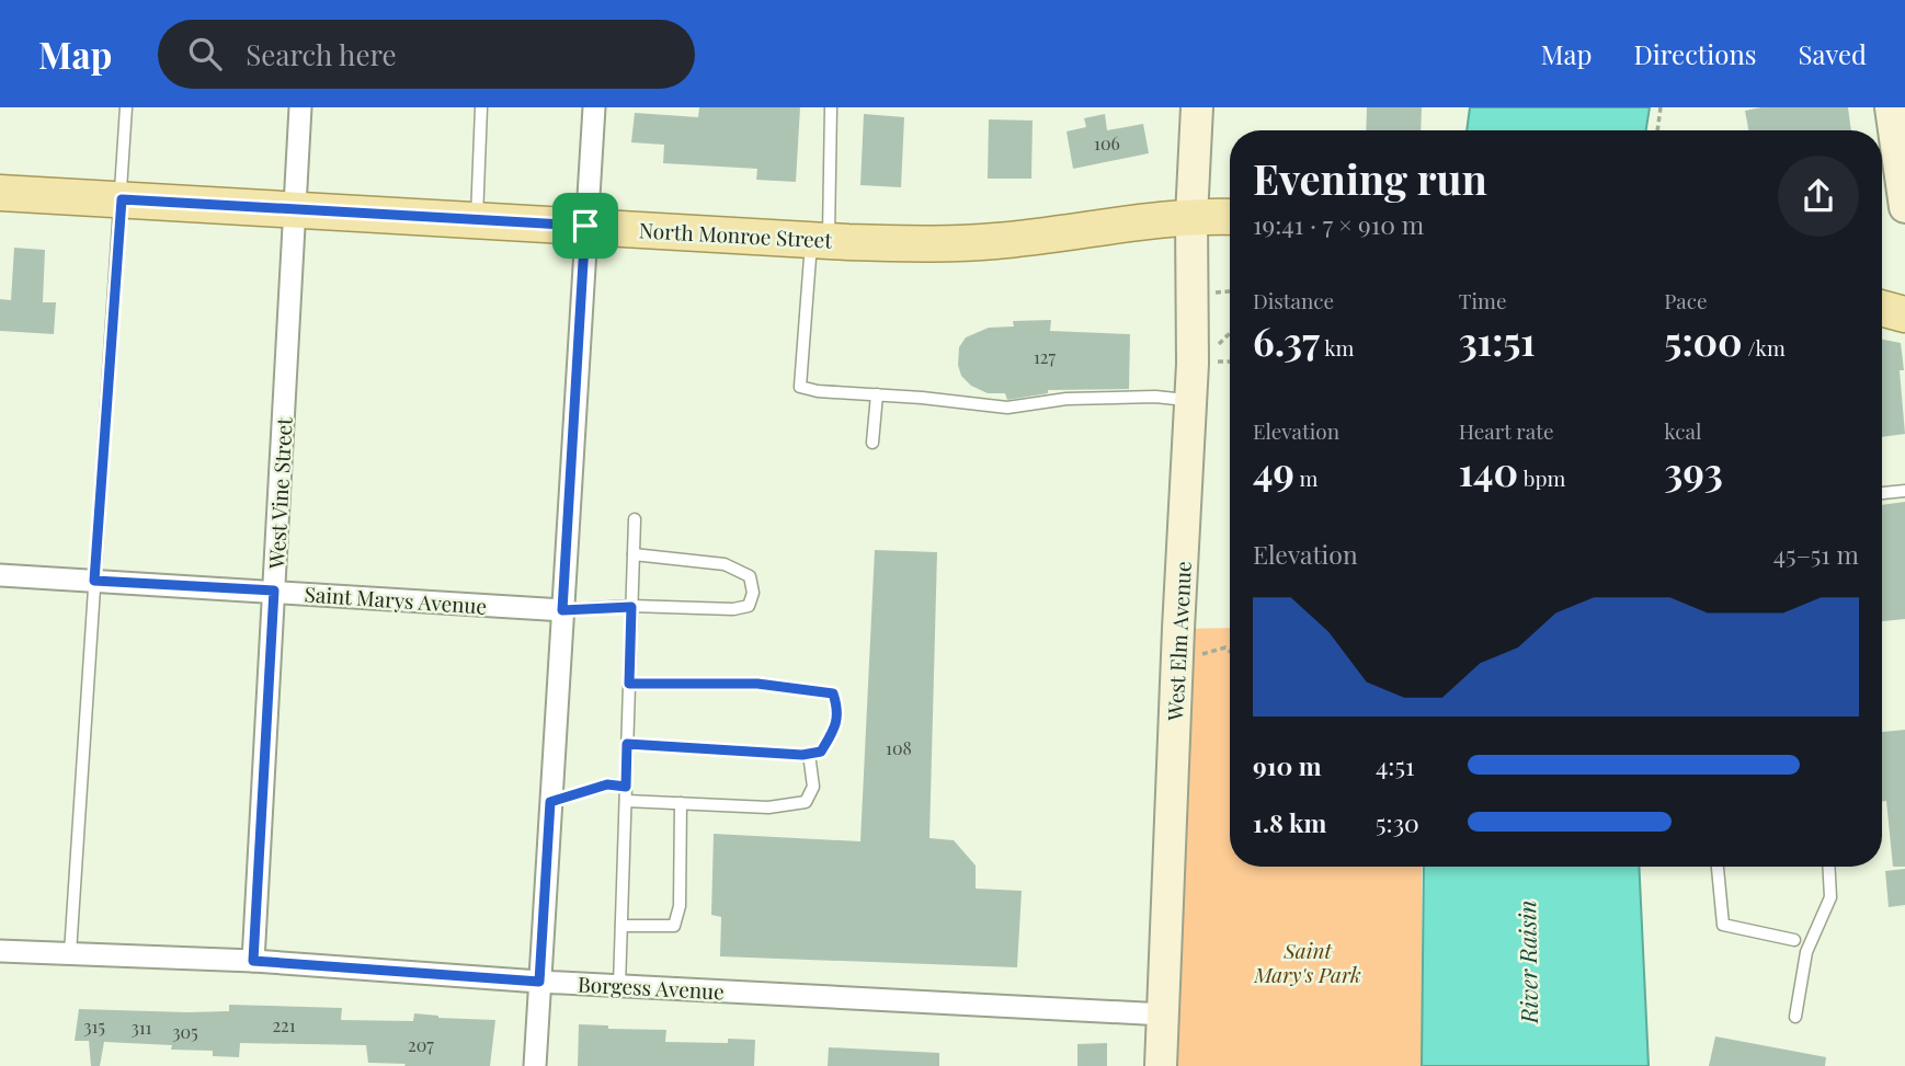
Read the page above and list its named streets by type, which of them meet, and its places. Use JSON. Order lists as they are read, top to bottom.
{
  "streets": {
    "main road": ["North Monroe Street"],
    "street": [
      "West Vine Street",
      "Saint Marys Avenue",
      "West Elm Avenue",
      "Borgess Avenue"
    ]
  },
  "crossings": [
    ["North Monroe Street", "West Vine Street"],
    ["North Monroe Street", "West Elm Avenue"],
    ["West Vine Street", "Saint Marys Avenue"],
    ["West Vine Street", "Borgess Avenue"],
    ["West Elm Avenue", "Borgess Avenue"]
  ],
  "water": ["River Raisin"],
  "parks": ["Saint Mary's Park"],
  "house_numbers": [
    "106",
    "127",
    "108",
    "221",
    "315",
    "311",
    "305",
    "207"
  ],
  "page": {
    "header": "Map",
    "search": "Search here",
    "nav": ["Map", "Directions", "Saved"],
    "heading": ["Evening run", "19:41 · 7 × 910 m"],
    "stats": [
      ["Distance", "6.37 km"],
      ["Time", "31:51"],
      ["Pace", "5:00 /km"],
      ["Elevation", "49 m"],
      ["Heart rate", "140 bpm"],
      ["kcal", "393"]
    ],
    "chart": ["Elevation", "45–51 m"],
    "list": [
      {
        "name": "910 m",
        "note": "4:51"
      },
      {
        "name": "1.8 km",
        "note": "5:30"
      }
    ]
  }
}
